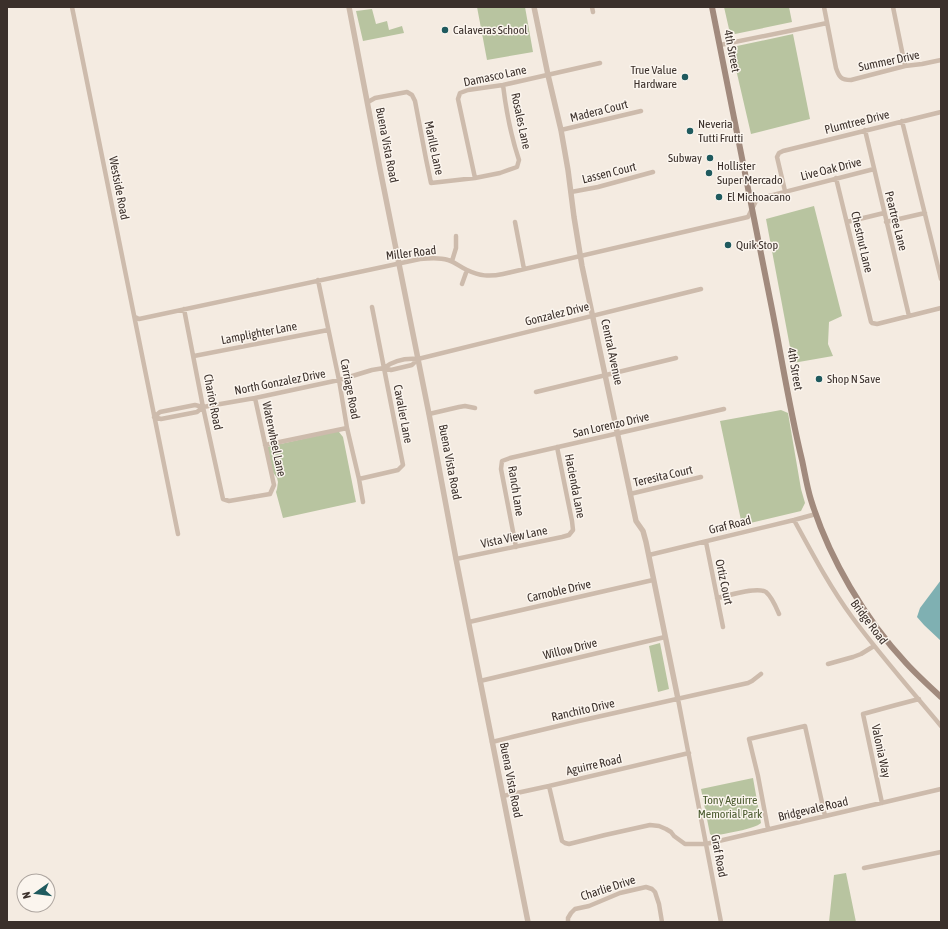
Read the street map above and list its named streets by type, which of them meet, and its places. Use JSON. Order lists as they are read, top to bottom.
{
  "streets": {
    "main road": ["4th Street"],
    "street": [
      "Summer Drive",
      "Damasco Lane",
      "Madera Court",
      "Rosales Lane",
      "Plumtree Drive",
      "Buena Vista Road",
      "Marille Lane",
      "Live Oak Drive",
      "Lassen Court",
      "Westside Road",
      "Peartree Lane",
      "Chestnut Lane",
      "Miller Road",
      "Gonzalez Drive",
      "Lamplighter Lane",
      "Central Avenue",
      "North Gonzalez Drive",
      "Carriage Road",
      "Chariot Road",
      "Cavalier Lane",
      "San Lorenzo Drive",
      "Waterwheel Lane",
      "Teresita Court",
      "Hacienda Lane",
      "Ranch Lane",
      "Graf Road",
      "Vista View Lane",
      "Ortiz Court",
      "Carnoble Drive",
      "Bridge Road",
      "Willow Drive",
      "Ranchito Drive",
      "Valonia Way",
      "Aguirre Road",
      "Bridgevale Road",
      "Charlie Drive"
    ]
  },
  "crossings": [
    ["4th Street", "Live Oak Drive"],
    ["4th Street", "Miller Road"],
    ["4th Street", "Graf Road"],
    ["Damasco Lane", "Rosales Lane"],
    ["Damasco Lane", "Marille Lane"],
    ["Damasco Lane", "Central Avenue"],
    ["Madera Court", "Central Avenue"],
    ["Rosales Lane", "Marille Lane"],
    ["Plumtree Drive", "Live Oak Drive"],
    ["Plumtree Drive", "Peartree Lane"],
    ["Buena Vista Road", "Marille Lane"],
    ["Buena Vista Road", "Miller Road"],
    ["Buena Vista Road", "Gonzalez Drive"],
    ["Buena Vista Road", "North Gonzalez Drive"],
    ["Buena Vista Road", "Vista View Lane"],
    ["Buena Vista Road", "Carnoble Drive"],
    ["Buena Vista Road", "Willow Drive"],
    ["Buena Vista Road", "Ranchito Drive"],
    ["Buena Vista Road", "Aguirre Road"],
    ["Live Oak Drive", "Peartree Lane"],
    ["Live Oak Drive", "Chestnut Lane"],
    ["Live Oak Drive", "Miller Road"],
    ["Lassen Court", "Central Avenue"],
    ["Westside Road", "Miller Road"],
    ["Westside Road", "North Gonzalez Drive"],
    ["Peartree Lane", "Chestnut Lane"],
    ["Miller Road", "Central Avenue"],
    ["Miller Road", "Carriage Road"],
    ["Miller Road", "Chariot Road"],
    ["Gonzalez Drive", "Central Avenue"],
    ["Gonzalez Drive", "North Gonzalez Drive"],
    ["Lamplighter Lane", "Carriage Road"],
    ["Lamplighter Lane", "Chariot Road"],
    ["Central Avenue", "San Lorenzo Drive"],
    ["Central Avenue", "Teresita Court"],
    ["Central Avenue", "Graf Road"],
    ["Central Avenue", "Carnoble Drive"],
    ["Central Avenue", "Willow Drive"],
    ["Central Avenue", "Ranchito Drive"],
    ["North Gonzalez Drive", "Carriage Road"],
    ["North Gonzalez Drive", "Chariot Road"],
    ["North Gonzalez Drive", "Cavalier Lane"],
    ["North Gonzalez Drive", "Waterwheel Lane"],
    ["Carriage Road", "Cavalier Lane"],
    ["Chariot Road", "Waterwheel Lane"],
    ["San Lorenzo Drive", "Hacienda Lane"],
    ["San Lorenzo Drive", "Ranch Lane"],
    ["Hacienda Lane", "Vista View Lane"],
    ["Ranch Lane", "Vista View Lane"],
    ["Graf Road", "Ortiz Court"],
    ["Graf Road", "Bridge Road"],
    ["Graf Road", "Ranchito Drive"],
    ["Graf Road", "Aguirre Road"],
    ["Graf Road", "Bridgevale Road"],
    ["Bridge Road", "Valonia Way"],
    ["Valonia Way", "Bridgevale Road"],
    ["Aguirre Road", "Bridgevale Road"]
  ],
  "parks": ["Tony Aguirre Memorial Park"],
  "places": [
    "Calaveras School",
    "True Value Hardware",
    "Neveria Tutti Frutti",
    "Subway",
    "Hollister Super Mercado",
    "El Michoacano",
    "Quik Stop",
    "Shop N Save"
  ],
  "north": "left"
}
